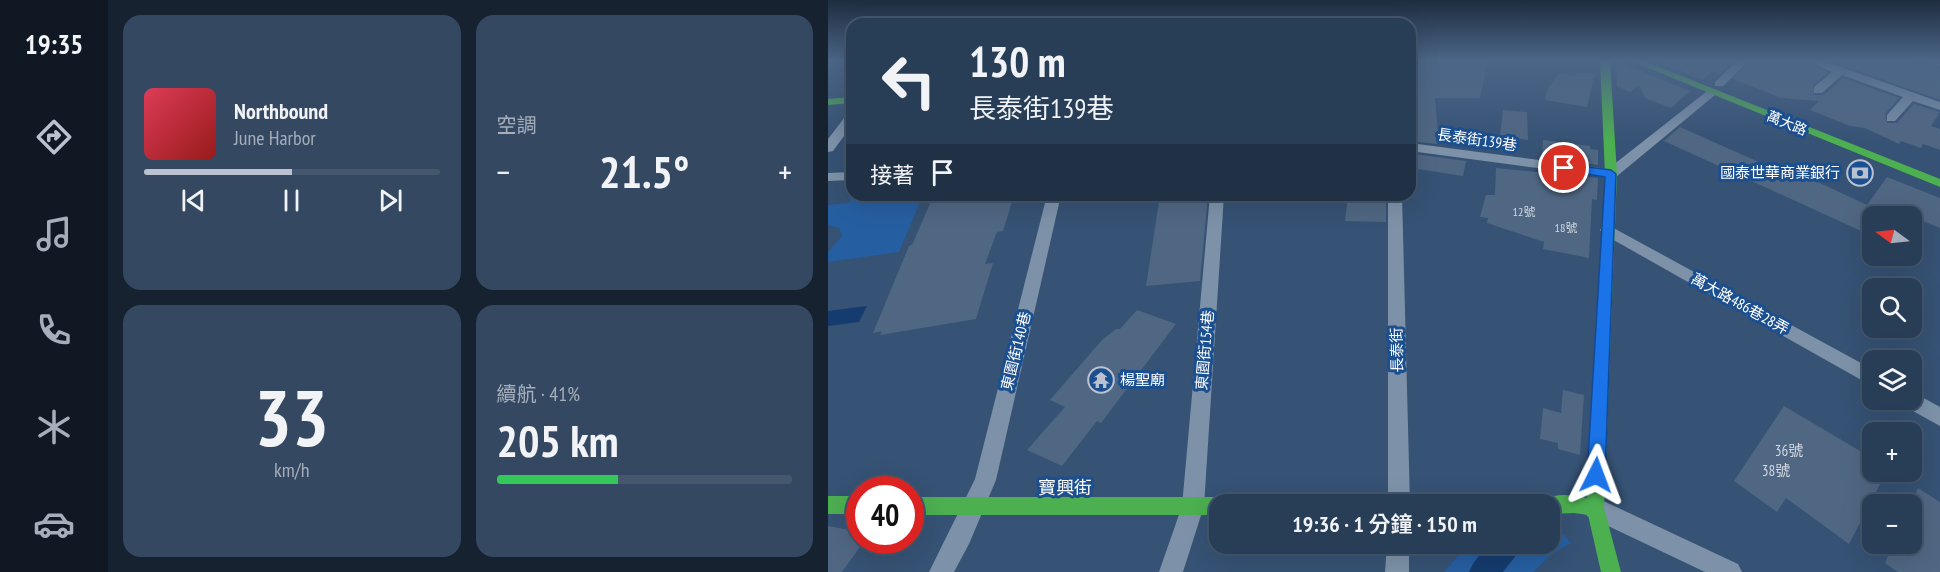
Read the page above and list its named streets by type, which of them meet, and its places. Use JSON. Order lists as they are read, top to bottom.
{
  "streets": {
    "street": [
      "萬大路",
      "長泰街139巷",
      "萬大路486巷28弄",
      "東園街154巷",
      "長泰街",
      "東園街140巷",
      "寶興街"
    ]
  },
  "crossings": [
    ["東園街154巷", "寶興街"],
    ["東園街140巷", "寶興街"]
  ],
  "places": {
    "bank": ["國泰世華商業銀行"],
    "temple": ["楊聖廟"]
  },
  "house_numbers": [
    "12號",
    "18號",
    "36號",
    "38號"
  ],
  "north": "left",
  "page": {
    "tabs": "19:35",
    "tile": [
      "空調",
      ["33", "km/h"],
      ["續航 · 41%", "205 km"]
    ],
    "turn": ["130 m", "長泰街139巷"],
    "song": ["Northbound", "June Harbor"],
    "then": "接著",
    "heat": ["−", "21.5°", "+"],
    "map_buttons": ["+", "−"],
    "limit": "40",
    "trip": "19:36 · 1 分鐘 · 150 m"
  }
}
